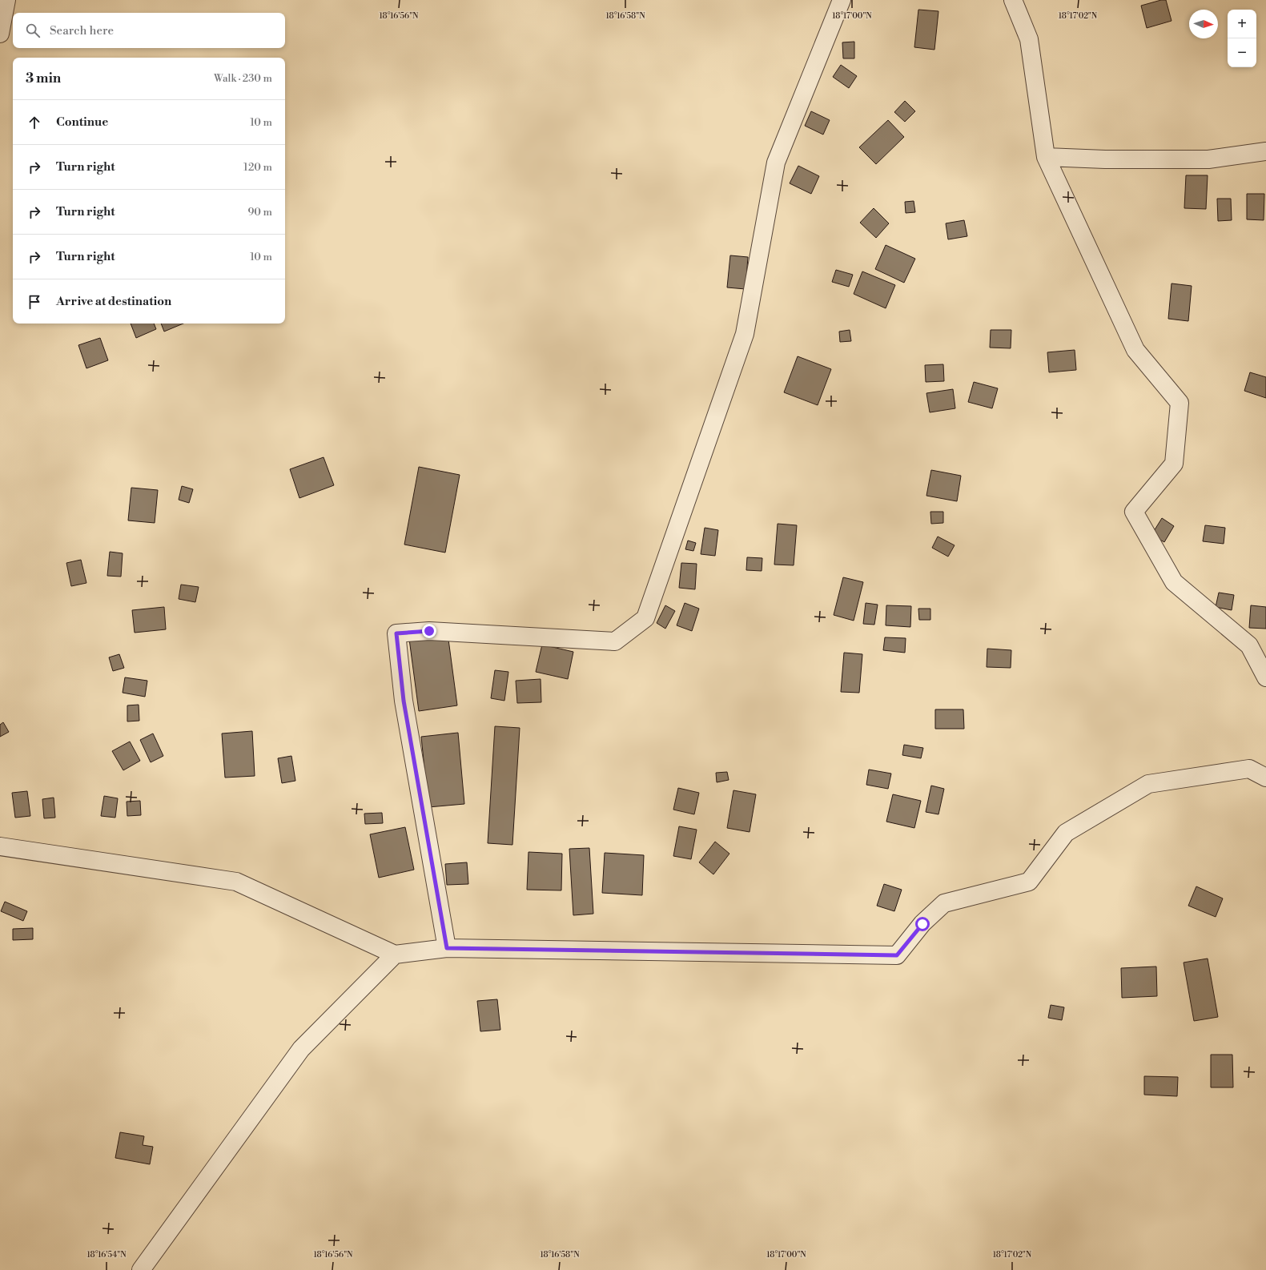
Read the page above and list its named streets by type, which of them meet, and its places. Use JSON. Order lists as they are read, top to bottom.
{
  "north": "right",
  "page": {
    "map_buttons": ["+", "−"],
    "search": "Search here",
    "heading": ["3 min", "Walk · 230 m"],
    "list": [
      ["Continue", "10 m"],
      ["Turn right", "120 m"],
      ["Turn right", "90 m"],
      ["Turn right", "10 m"],
      "Arrive at destination"
    ]
  },
  "coordinates": [
    "18°16'56\"N",
    "18°16'58\"N",
    "18°17'00\"N",
    "18°17'02\"N",
    "18°16'54\"N"
  ]
}
